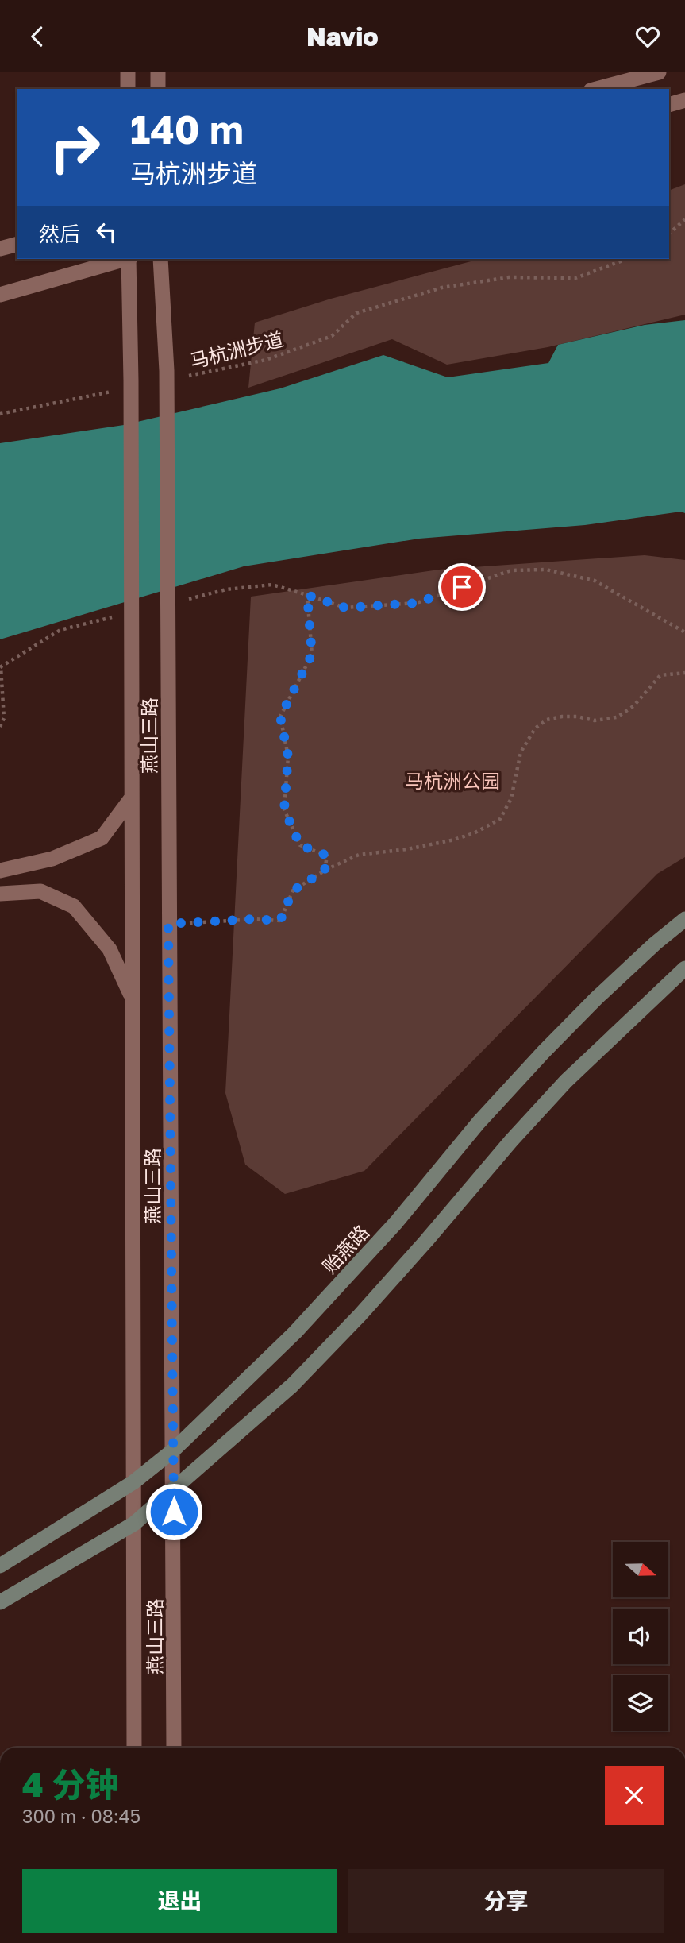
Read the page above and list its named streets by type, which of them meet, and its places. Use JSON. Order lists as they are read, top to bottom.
{
  "streets": {
    "main road": ["贻燕路"],
    "street": ["燕山三路"],
    "path": ["马杭洲步道"]
  },
  "crossings": [
    ["马杭洲步道", "燕山三路"],
    ["燕山三路", "贻燕路"]
  ],
  "parks": ["马杭洲公园"],
  "north": "right",
  "page": {
    "header": "Navio",
    "turn": ["140 m", "马杭洲步道"],
    "then": "然后",
    "heading": ["4 分钟", "300 m · 08:45"],
    "buttons": ["退出", "分享"]
  }
}
